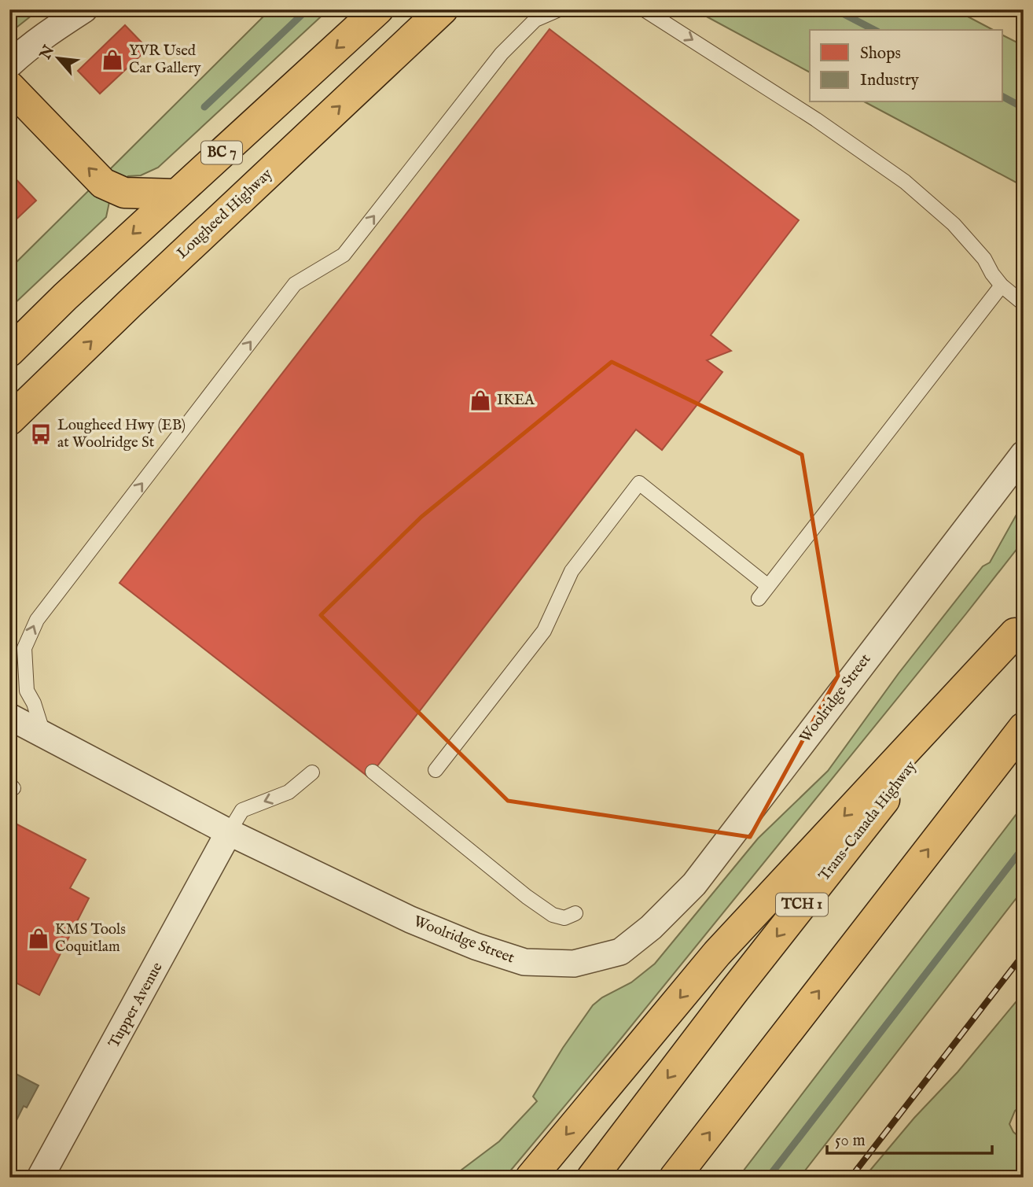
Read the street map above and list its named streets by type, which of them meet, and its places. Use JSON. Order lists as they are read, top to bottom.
{
  "streets": {
    "main road": [
      "BC 7",
      "Lougheed Highway",
      "Trans-Canada Highway",
      "TCH 1"
    ],
    "street": ["Woolridge Street", "Tupper Avenue"]
  },
  "crossings": [
    ["Woolridge Street", "Tupper Avenue"]
  ],
  "places": {
    "shop": ["YVR Used Car Gallery", "IKEA", "KMS Tools Coquitlam"],
    "bus stop": ["Lougheed Hwy (EB) at Woolridge St"]
  },
  "legend": ["Shops", "Industry"],
  "scale_bar": "50 m",
  "north": "top left"
}
